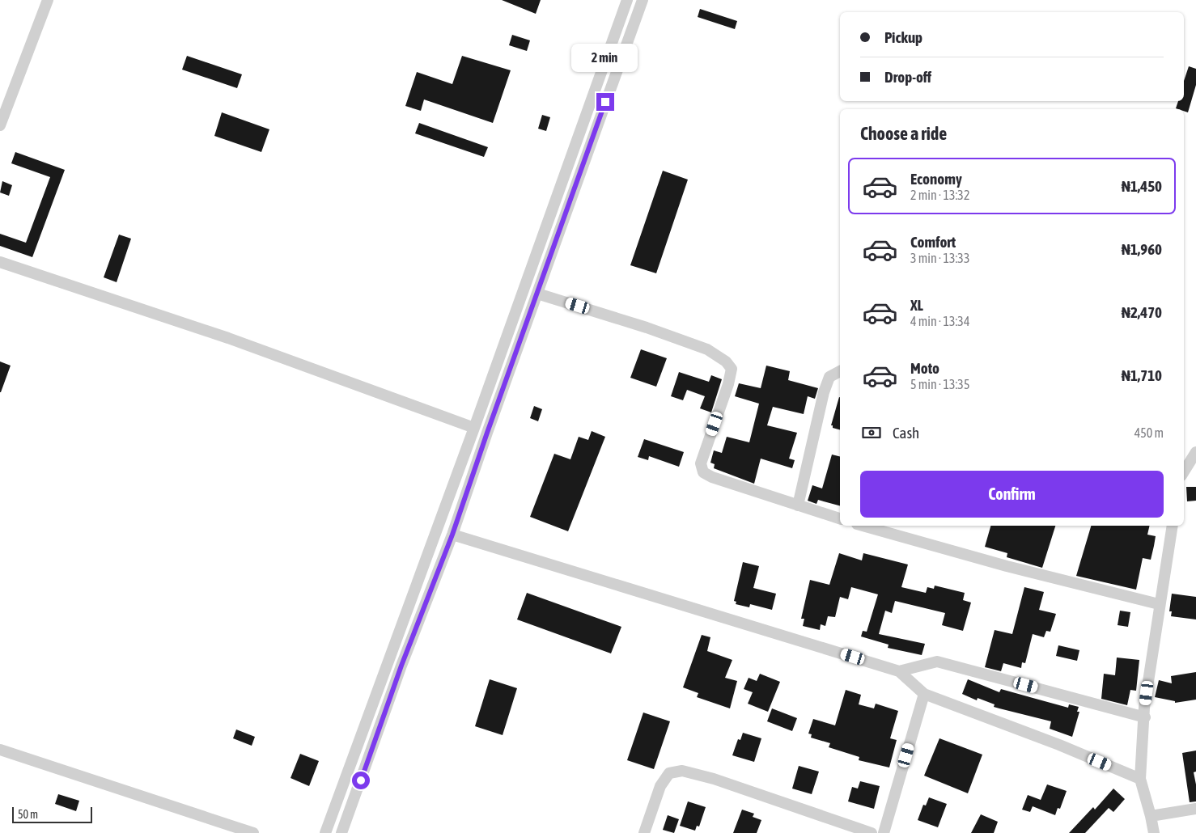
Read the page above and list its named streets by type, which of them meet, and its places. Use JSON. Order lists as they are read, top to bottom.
{
  "scale_bar": "50 m",
  "page": {
    "banner": ["Pickup", "Drop-off"],
    "bubble": "2 min",
    "heading": "Choose a ride",
    "list": [
      {
        "name": "Economy",
        "note": "2 min · 13:32",
        "value": "₦1,450"
      },
      {
        "name": "Comfort",
        "note": "3 min · 13:33",
        "value": "₦1,960"
      },
      {
        "name": "XL",
        "note": "4 min · 13:34",
        "value": "₦2,470"
      },
      {
        "name": "Moto",
        "note": "5 min · 13:35",
        "value": "₦1,710"
      }
    ],
    "pay": ["Cash", "450 m"],
    "buttons": "Confirm",
    "scale": "50 m"
  }
}
